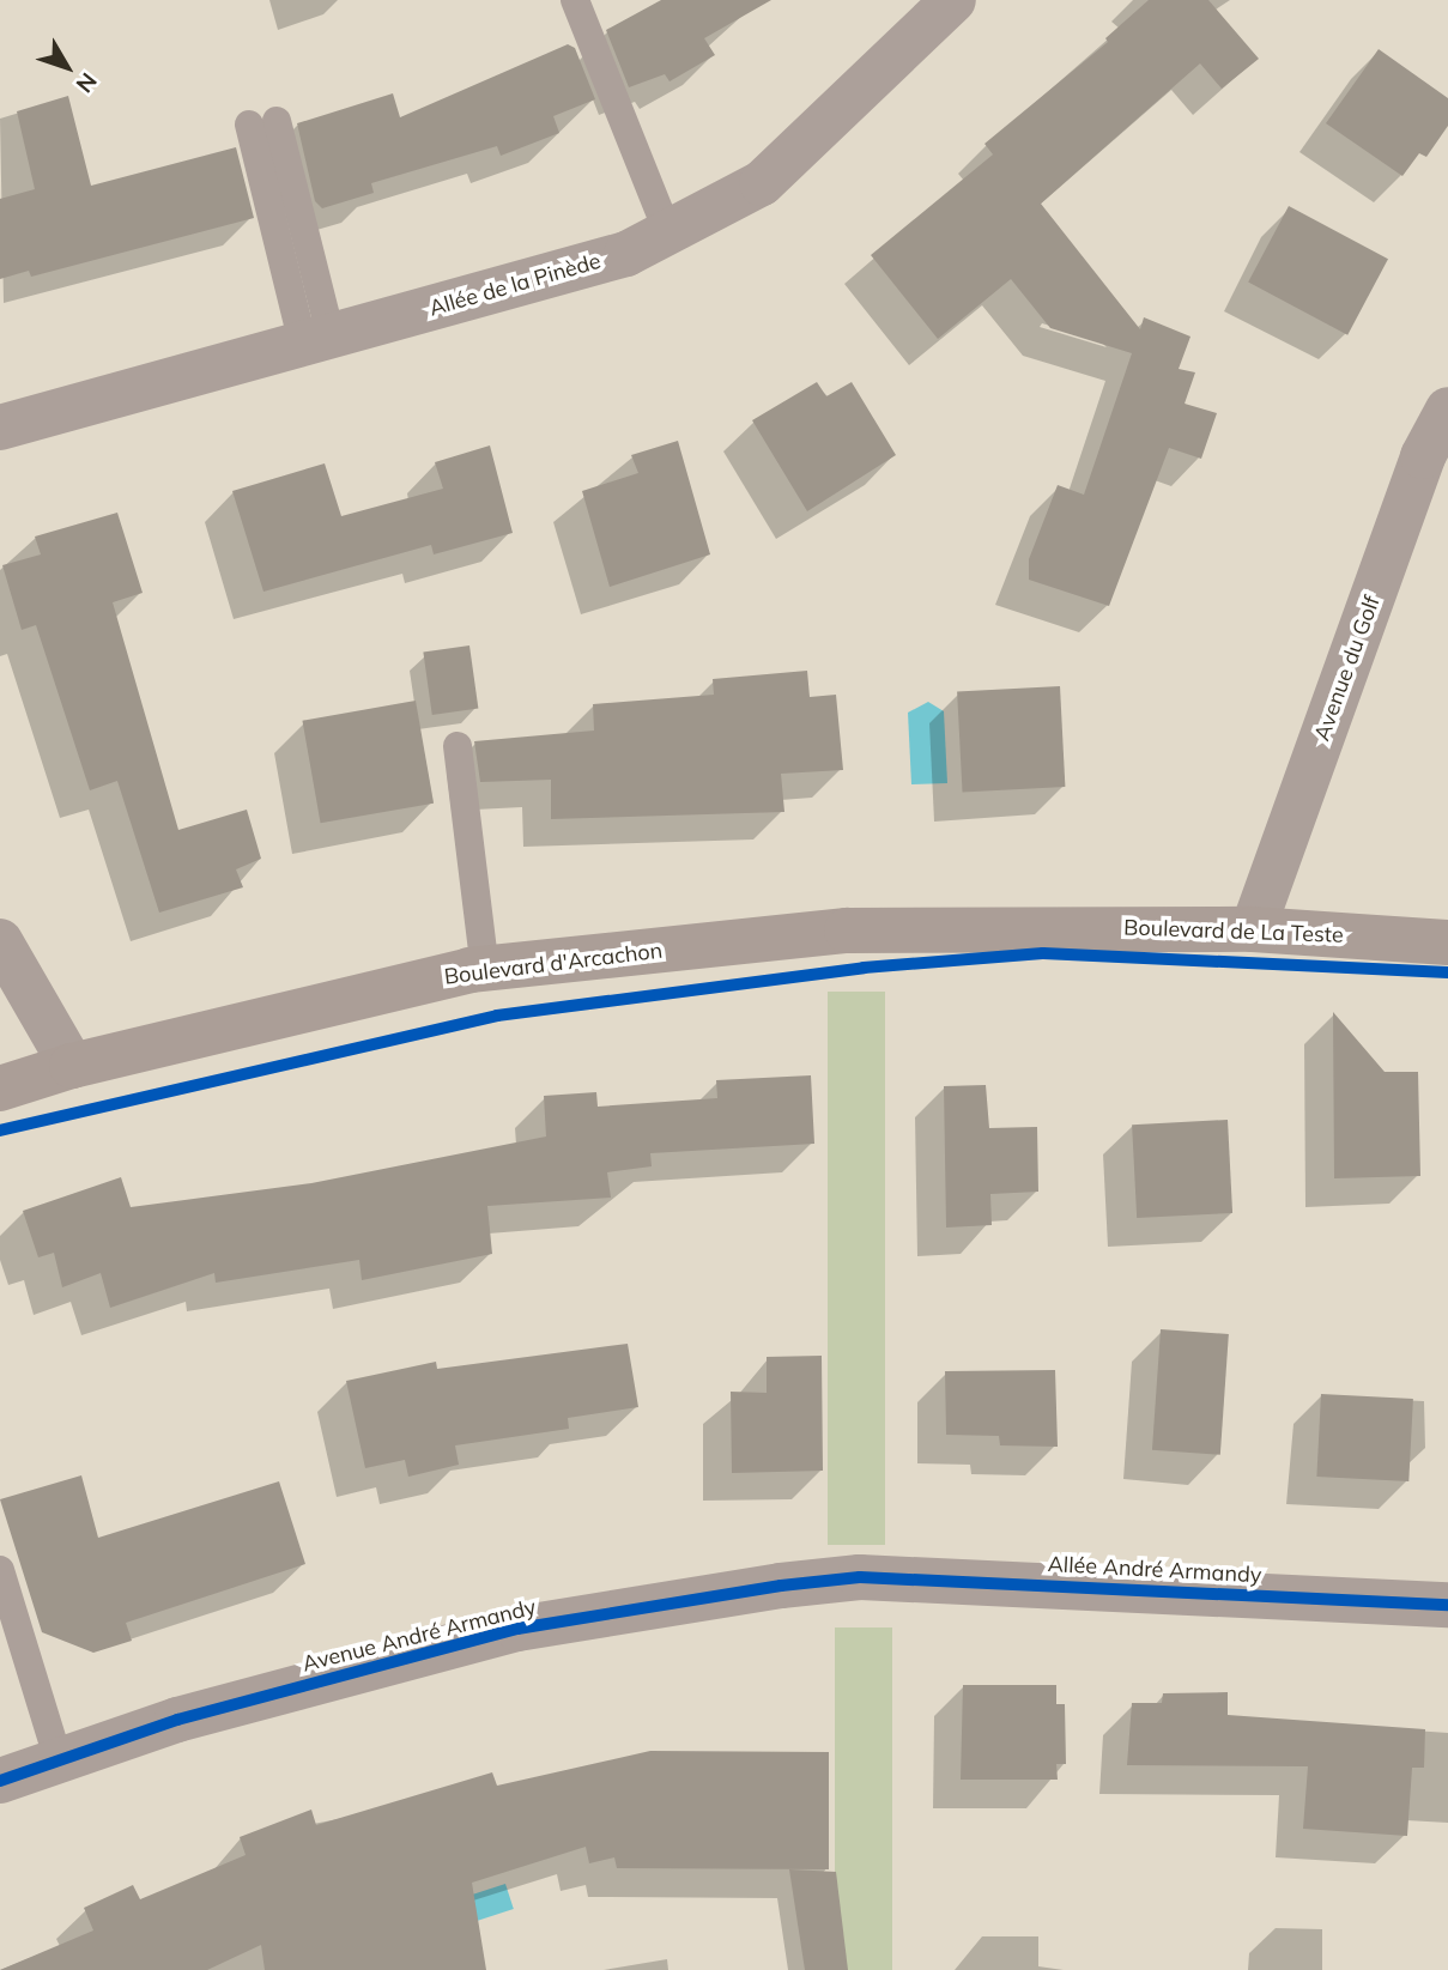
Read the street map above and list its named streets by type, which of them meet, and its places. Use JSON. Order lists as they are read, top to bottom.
{
  "streets": {
    "main road": ["Boulevard de La Teste", "Boulevard d'Arcachon"],
    "street": [
      "Allée de la Pinède",
      "Avenue du Golf",
      "Allée André Armandy",
      "Avenue André Armandy"
    ]
  },
  "crossings": [
    ["Avenue du Golf", "Boulevard de La Teste"],
    ["Boulevard de La Teste", "Boulevard d'Arcachon"],
    ["Allée André Armandy", "Avenue André Armandy"]
  ],
  "north": "bottom right"
}
